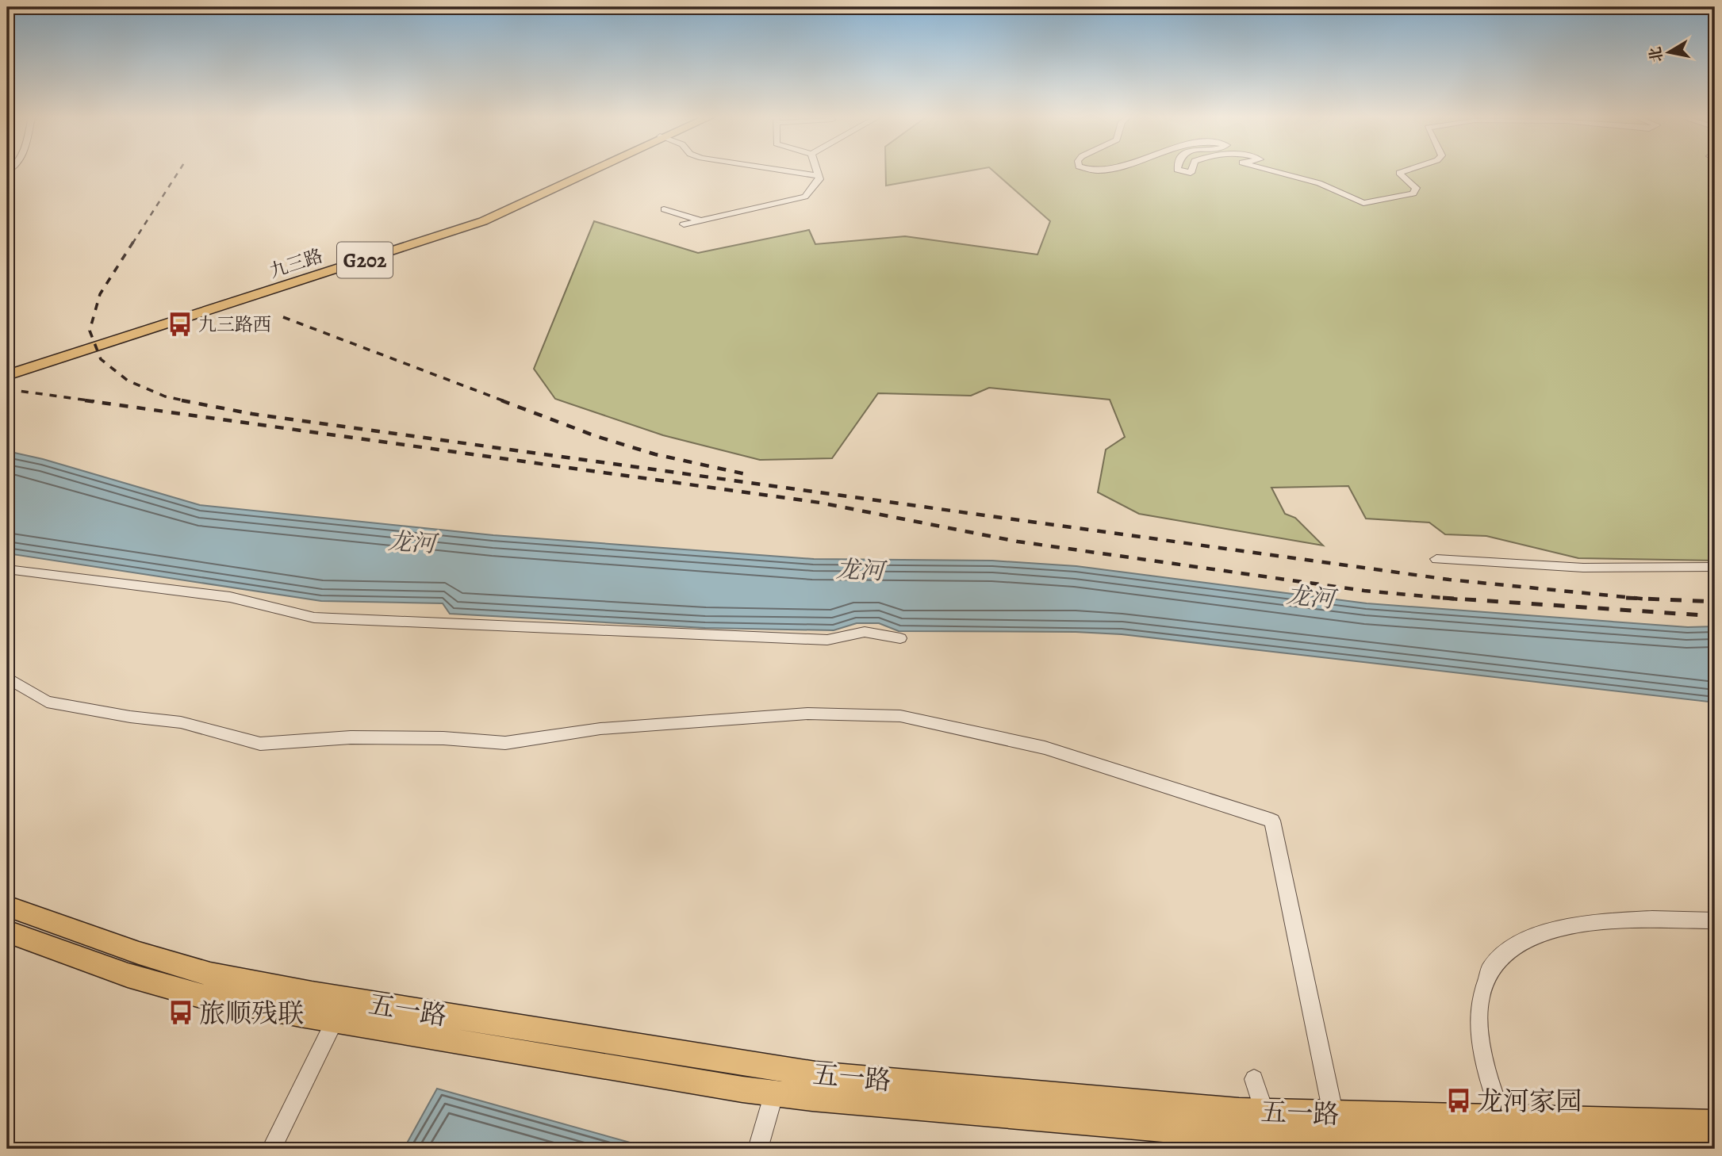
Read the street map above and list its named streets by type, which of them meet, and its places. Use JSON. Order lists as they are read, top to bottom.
{
  "streets": {
    "highway": ["G202", "九三路"],
    "main road": ["五一路"]
  },
  "water": ["龙河"],
  "places": {
    "bus stop": ["九三路西", "旅顺残联", "龙河家园"]
  },
  "north": "left"
}
